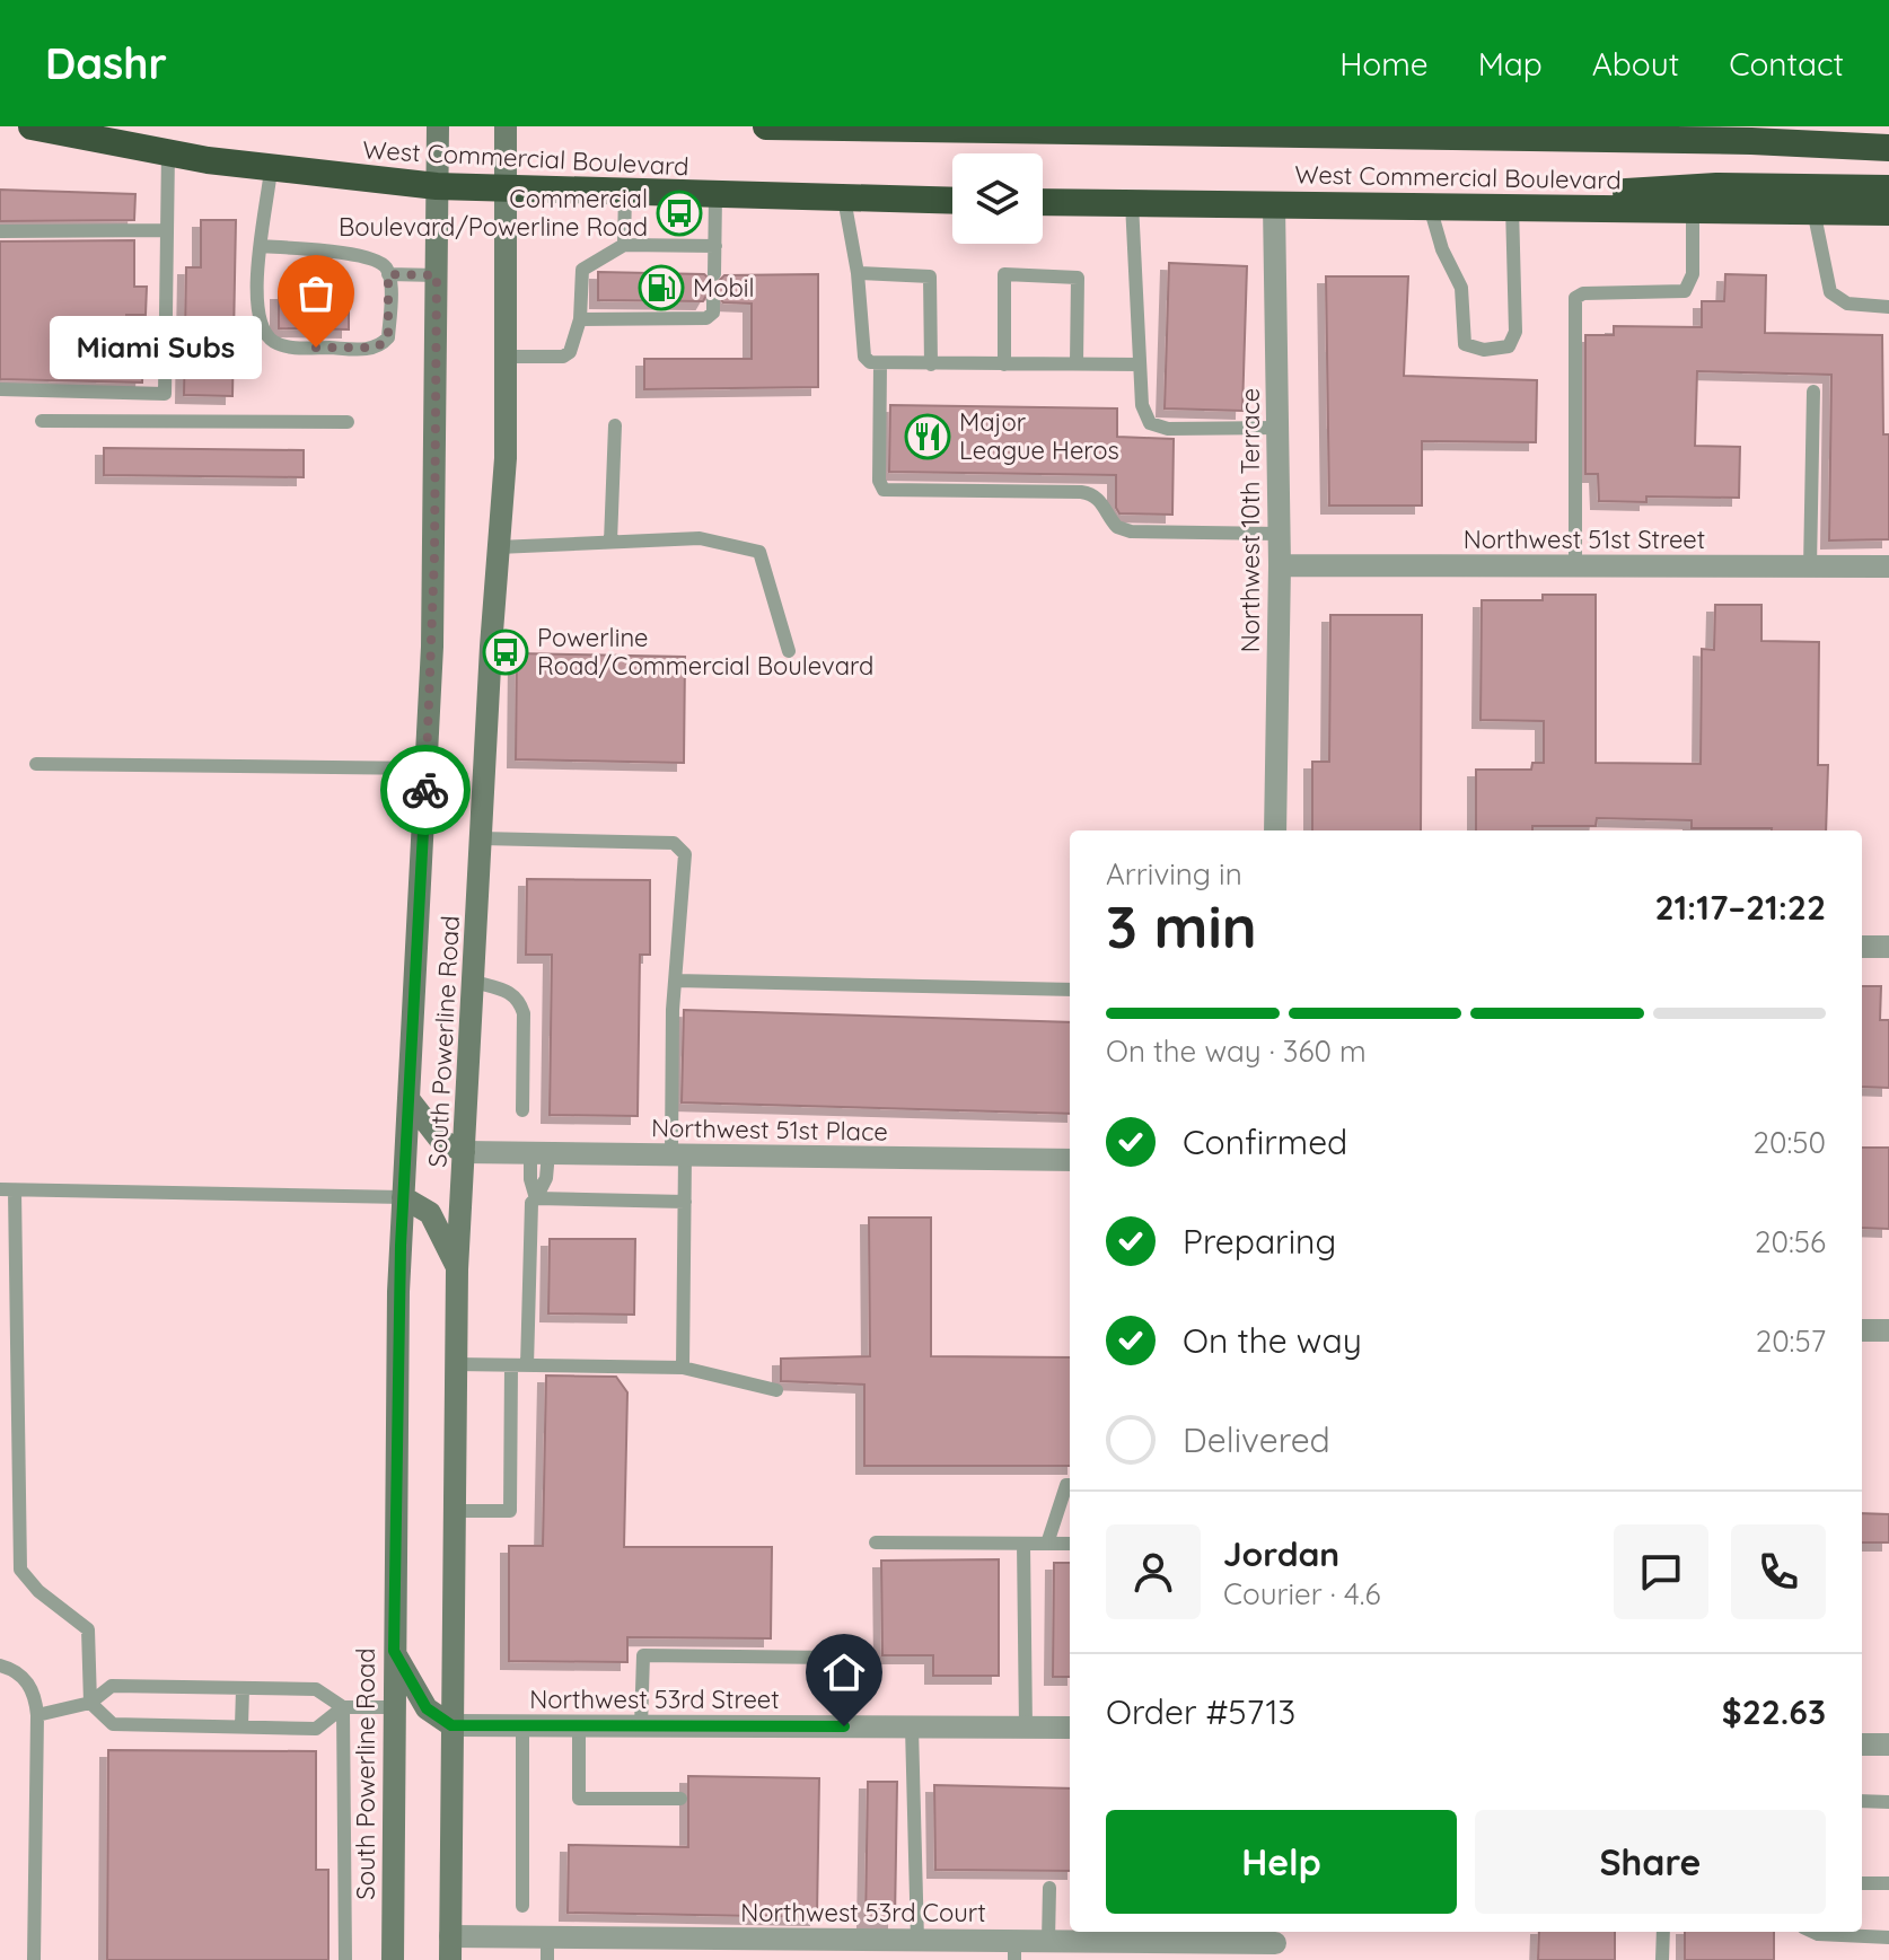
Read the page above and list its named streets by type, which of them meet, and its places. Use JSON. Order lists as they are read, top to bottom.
{
  "streets": {
    "highway": ["West Commercial Boulevard"],
    "main road": ["South Powerline Road"],
    "street": [
      "Northwest 10th Terrace",
      "Northwest 51st Street",
      "Northwest 51st Place",
      "Northwest 53rd Street",
      "Northwest 53rd Court"
    ]
  },
  "crossings": [
    ["West Commercial Boulevard", "Northwest 10th Terrace"],
    ["West Commercial Boulevard", "South Powerline Road"],
    ["Northwest 10th Terrace", "Northwest 51st Street"],
    ["South Powerline Road", "Northwest 51st Place"],
    ["South Powerline Road", "Northwest 53rd Street"],
    ["South Powerline Road", "Northwest 53rd Court"]
  ],
  "places": {
    "bus stop": ["Commercial Boulevard/Powerline Road", "Powerline Road/Commercial Boulevard"],
    "fuel station": ["Mobil"],
    "other": ["Miami Subs"],
    "restaurant": ["Major League Heros"]
  },
  "page": {
    "header": "Dashr",
    "nav": [
      "Home",
      "Map",
      "About",
      "Contact"
    ],
    "bubble": "Miami Subs",
    "heading": ["3 min", "Arriving in", "21:17–21:22"],
    "panel": [
      "Jordan",
      "Courier · 4.6",
      "Order #5713",
      "$22.63"
    ],
    "bar": "On the way · 360 m",
    "list": [
      ["Confirmed", "20:50"],
      ["Preparing", "20:56"],
      ["On the way", "20:57"],
      "Delivered"
    ],
    "buttons": ["Help", "Share"]
  }
}
